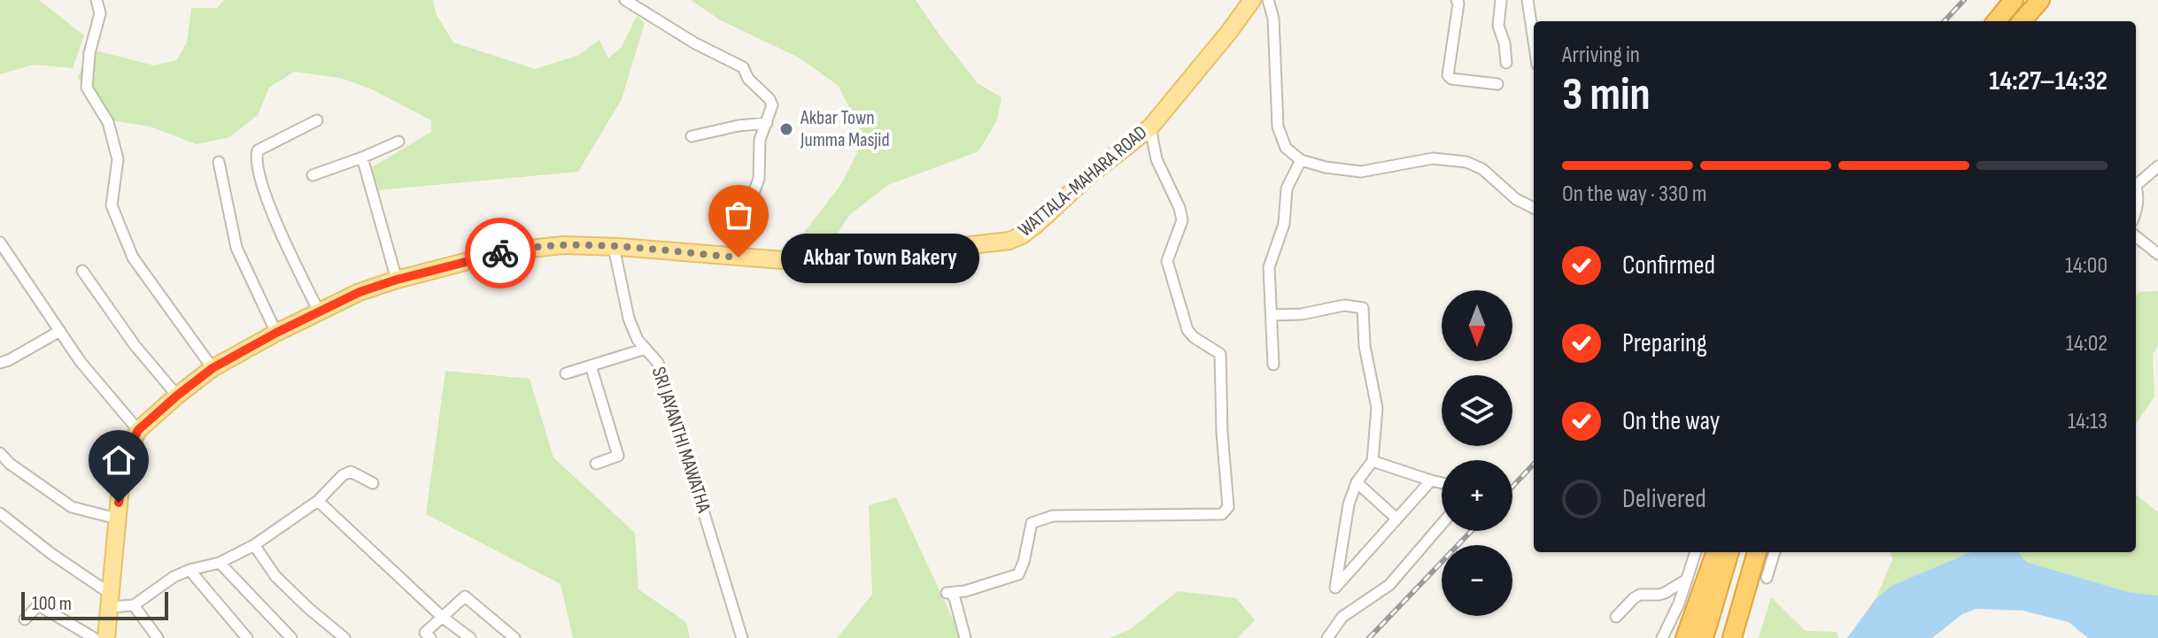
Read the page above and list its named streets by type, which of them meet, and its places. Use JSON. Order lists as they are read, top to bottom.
{
  "streets": {
    "main road": ["WATTALA-MAHARA ROAD"],
    "street": ["SRI JAYANTHI MAWATHA"]
  },
  "crossings": [
    ["WATTALA-MAHARA ROAD", "SRI JAYANTHI MAWATHA"]
  ],
  "places": ["Akbar Town Jumma Masjid", "Akbar Town Bakery"],
  "scale_bar": "100 m",
  "north": "bottom",
  "page": {
    "heading": ["3 min", "Arriving in", "14:27–14:32"],
    "bar": "On the way · 330 m",
    "list": [
      ["Confirmed", "14:00"],
      ["Preparing", "14:02"],
      ["On the way", "14:13"],
      "Delivered"
    ],
    "bubble": "Akbar Town Bakery",
    "map_buttons": ["+", "−"],
    "scale": "100 m"
  }
}
